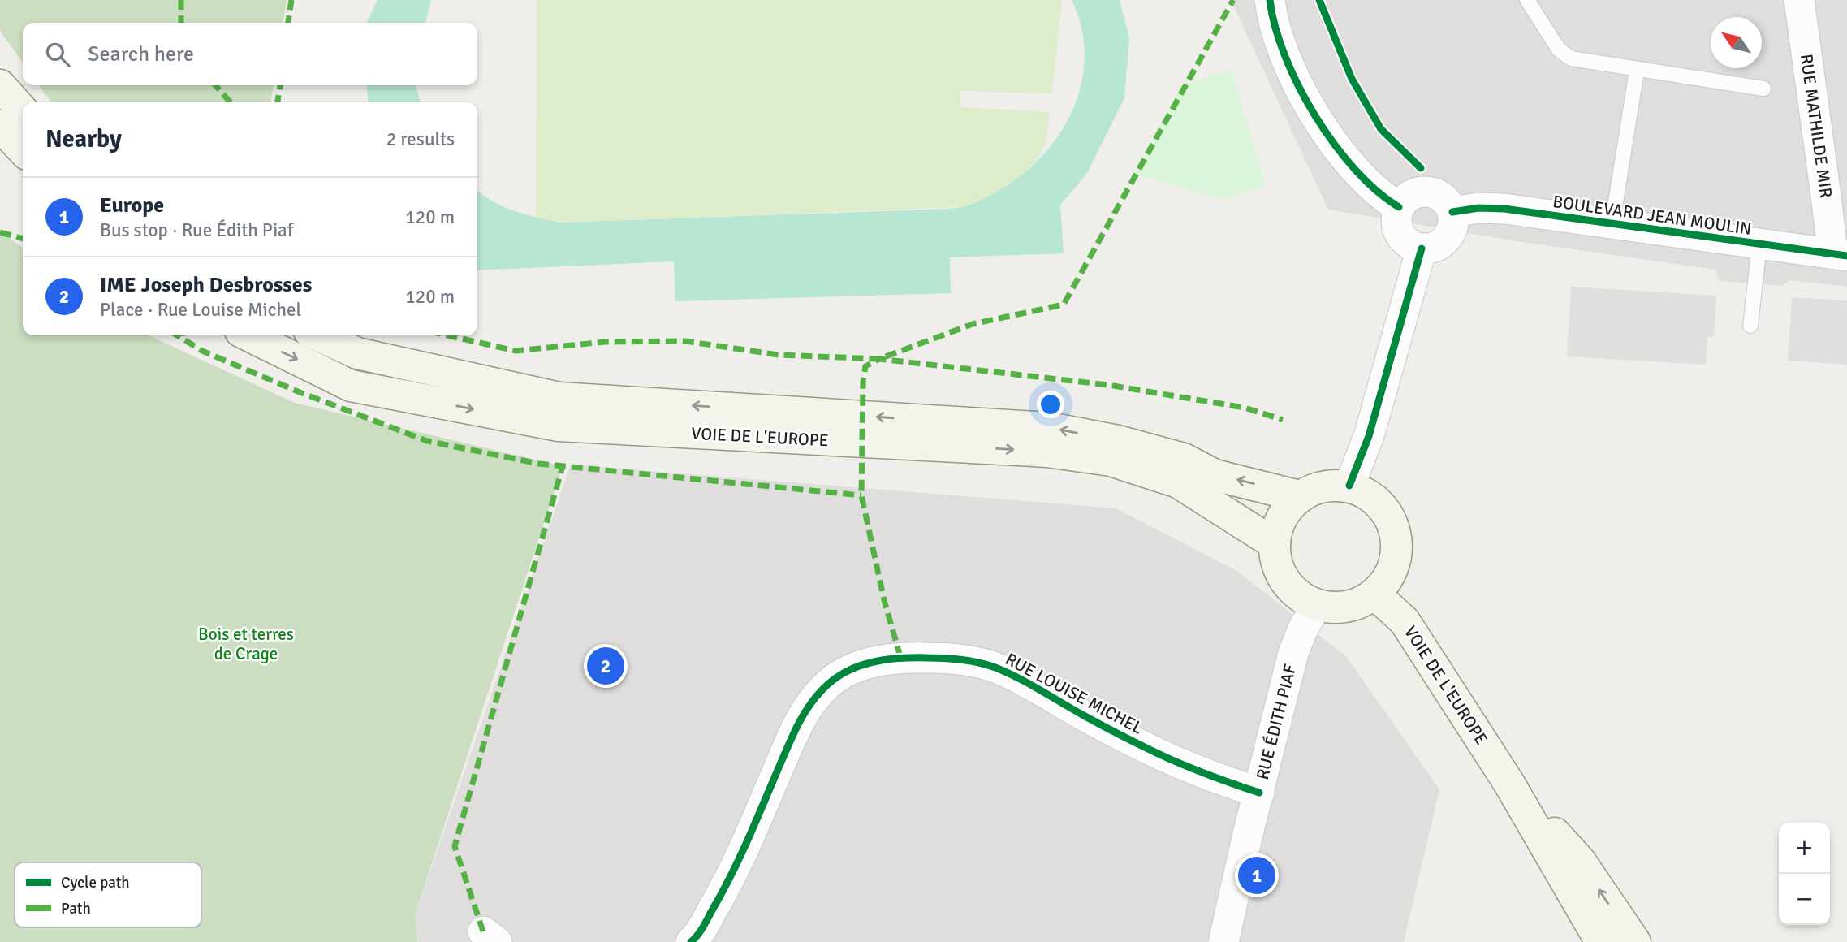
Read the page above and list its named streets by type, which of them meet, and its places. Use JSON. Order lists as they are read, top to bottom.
{
  "streets": {
    "main road": ["VOIE DE L'EUROPE"],
    "street": [
      "RUE MATHILDE MIR",
      "BOULEVARD JEAN MOULIN",
      "RUE LOUISE MICHEL",
      "RUE ÉDITH PIAF"
    ]
  },
  "crossings": [
    ["RUE MATHILDE MIR", "BOULEVARD JEAN MOULIN"],
    ["VOIE DE L'EUROPE", "RUE ÉDITH PIAF"],
    ["RUE LOUISE MICHEL", "RUE ÉDITH PIAF"]
  ],
  "parks": ["Bois et terres de Crage"],
  "legend": ["Cycle path", "Path"],
  "north": "top left",
  "page": {
    "search": "Search here",
    "heading": ["Nearby", "2 results"],
    "list": [
      {
        "mark": "1",
        "name": "Europe",
        "note": "Bus stop · Rue Édith Piaf",
        "value": "120 m"
      },
      {
        "mark": "2",
        "name": "IME Joseph Desbrosses",
        "note": "Place · Rue Louise Michel",
        "value": "120 m"
      }
    ],
    "pins": ["2", "1"],
    "map_buttons": ["+", "−"]
  }
}
